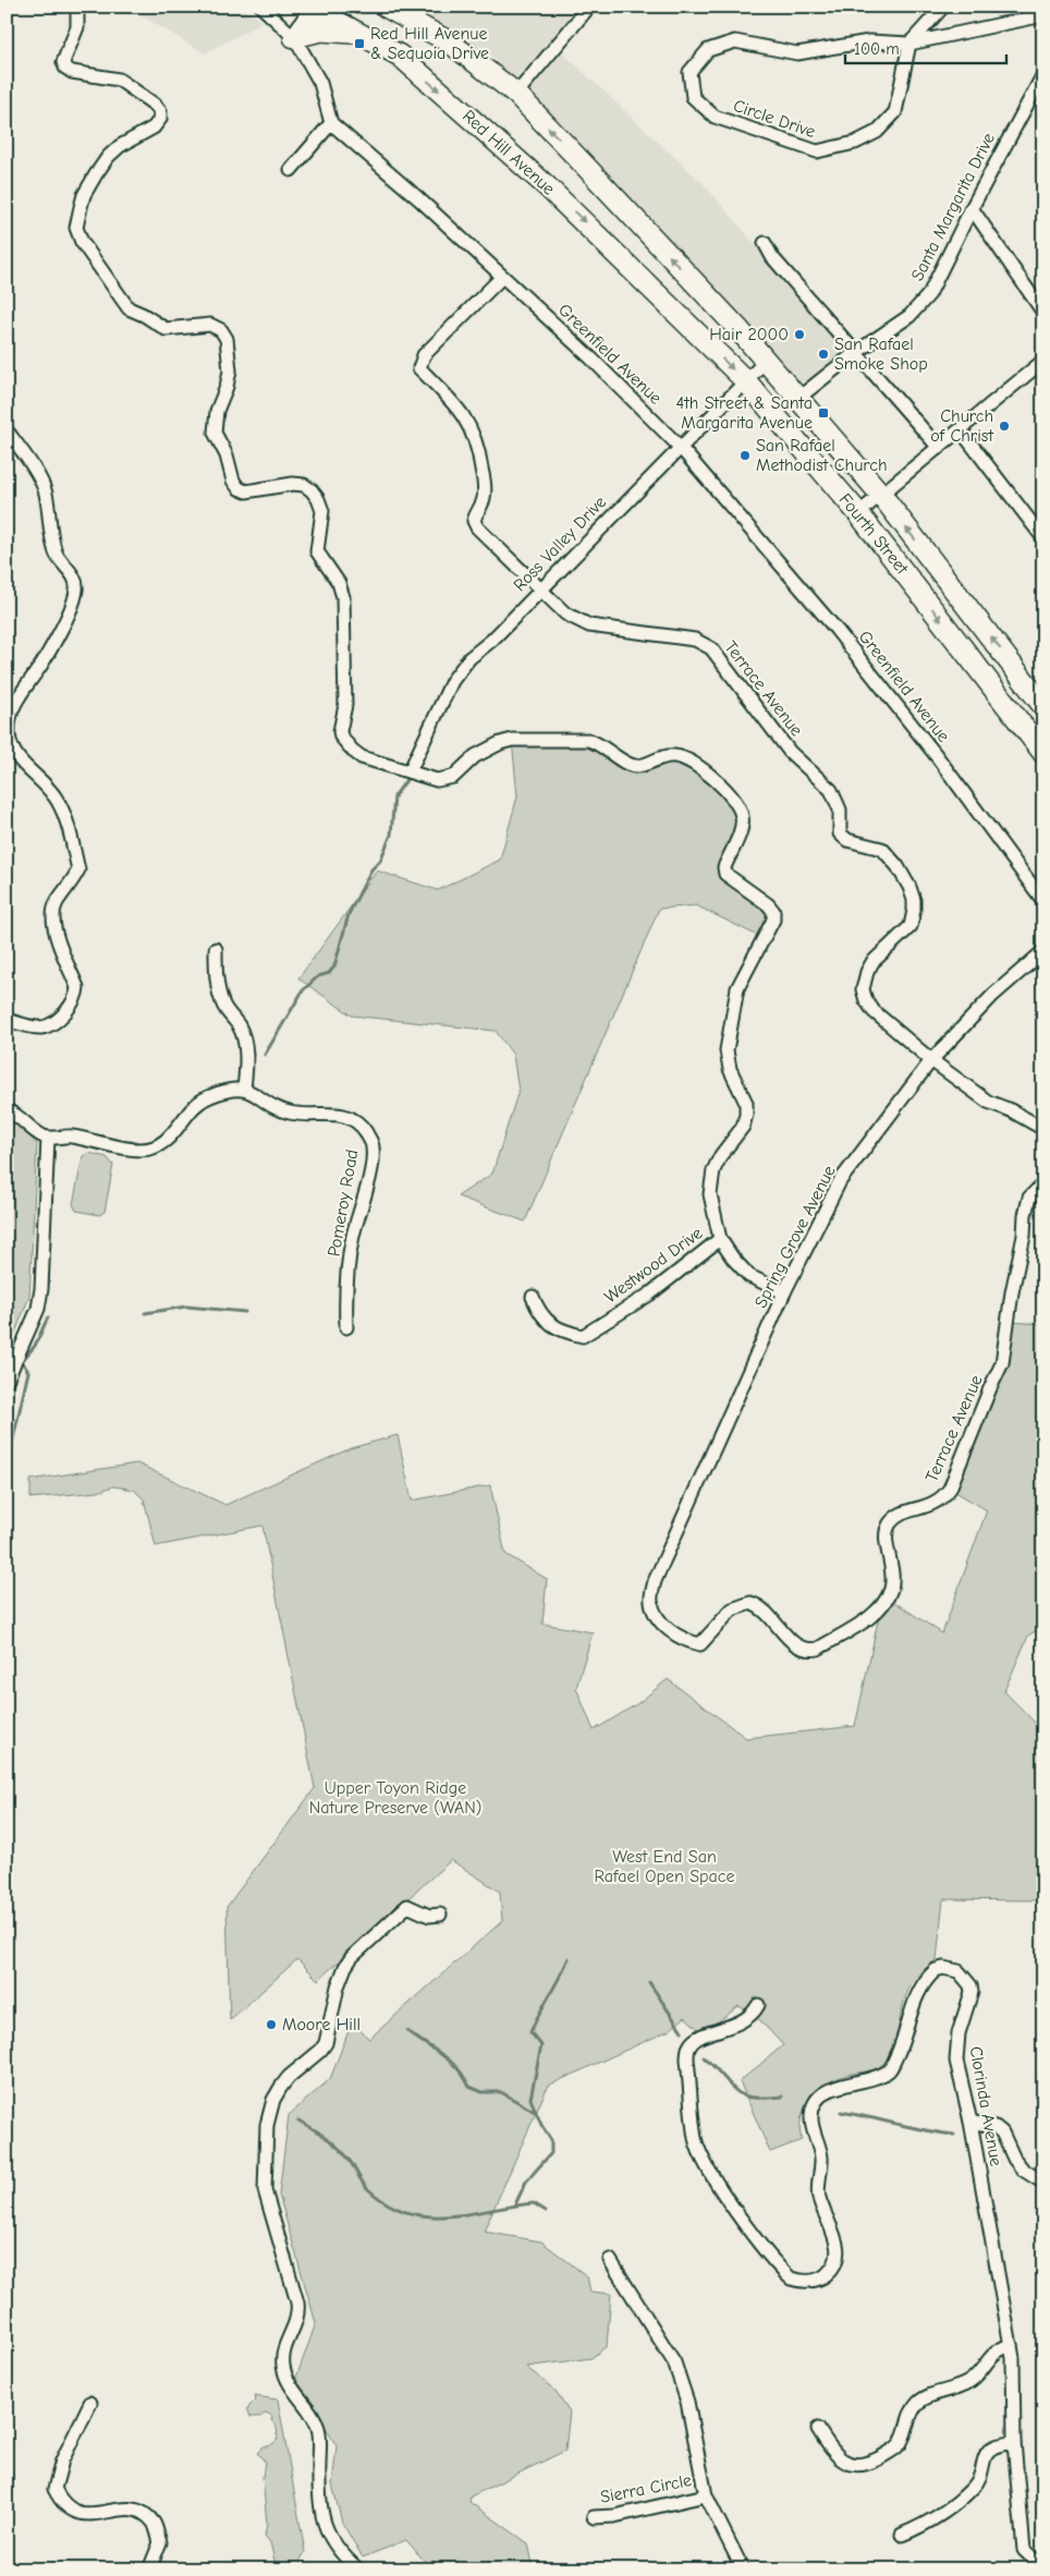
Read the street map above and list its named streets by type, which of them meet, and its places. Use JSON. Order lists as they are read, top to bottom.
{
  "streets": {
    "main road": ["Red Hill Avenue", "Fourth Street"],
    "street": [
      "Circle Drive",
      "Santa Margarita Drive",
      "Greenfield Avenue",
      "Ross Valley Drive",
      "Terrace Avenue",
      "Pomeroy Road",
      "Spring Grove Avenue",
      "Westwood Drive",
      "Clorinda Avenue",
      "Sierra Circle"
    ]
  },
  "crossings": [
    ["Red Hill Avenue", "Fourth Street"],
    ["Santa Margarita Drive", "Fourth Street"],
    ["Greenfield Avenue", "Ross Valley Drive"],
    ["Greenfield Avenue", "Terrace Avenue"],
    ["Fourth Street", "Ross Valley Drive"],
    ["Ross Valley Drive", "Terrace Avenue"],
    ["Terrace Avenue", "Spring Grove Avenue"]
  ],
  "parks": ["Upper Toyon Ridge Nature Preserve (WAN)", "West End San Rafael Open Space"],
  "places": {
    "transit": ["Red Hill Avenue & Sequoia Drive", "4th Street & Santa Margarita Avenue"],
    "other": [
      "Hair 2000",
      "San Rafael Smoke Shop",
      "Church of Christ",
      "San Rafael Methodist Church",
      "Moore Hill"
    ]
  },
  "scale_bar": "100 m"
}
